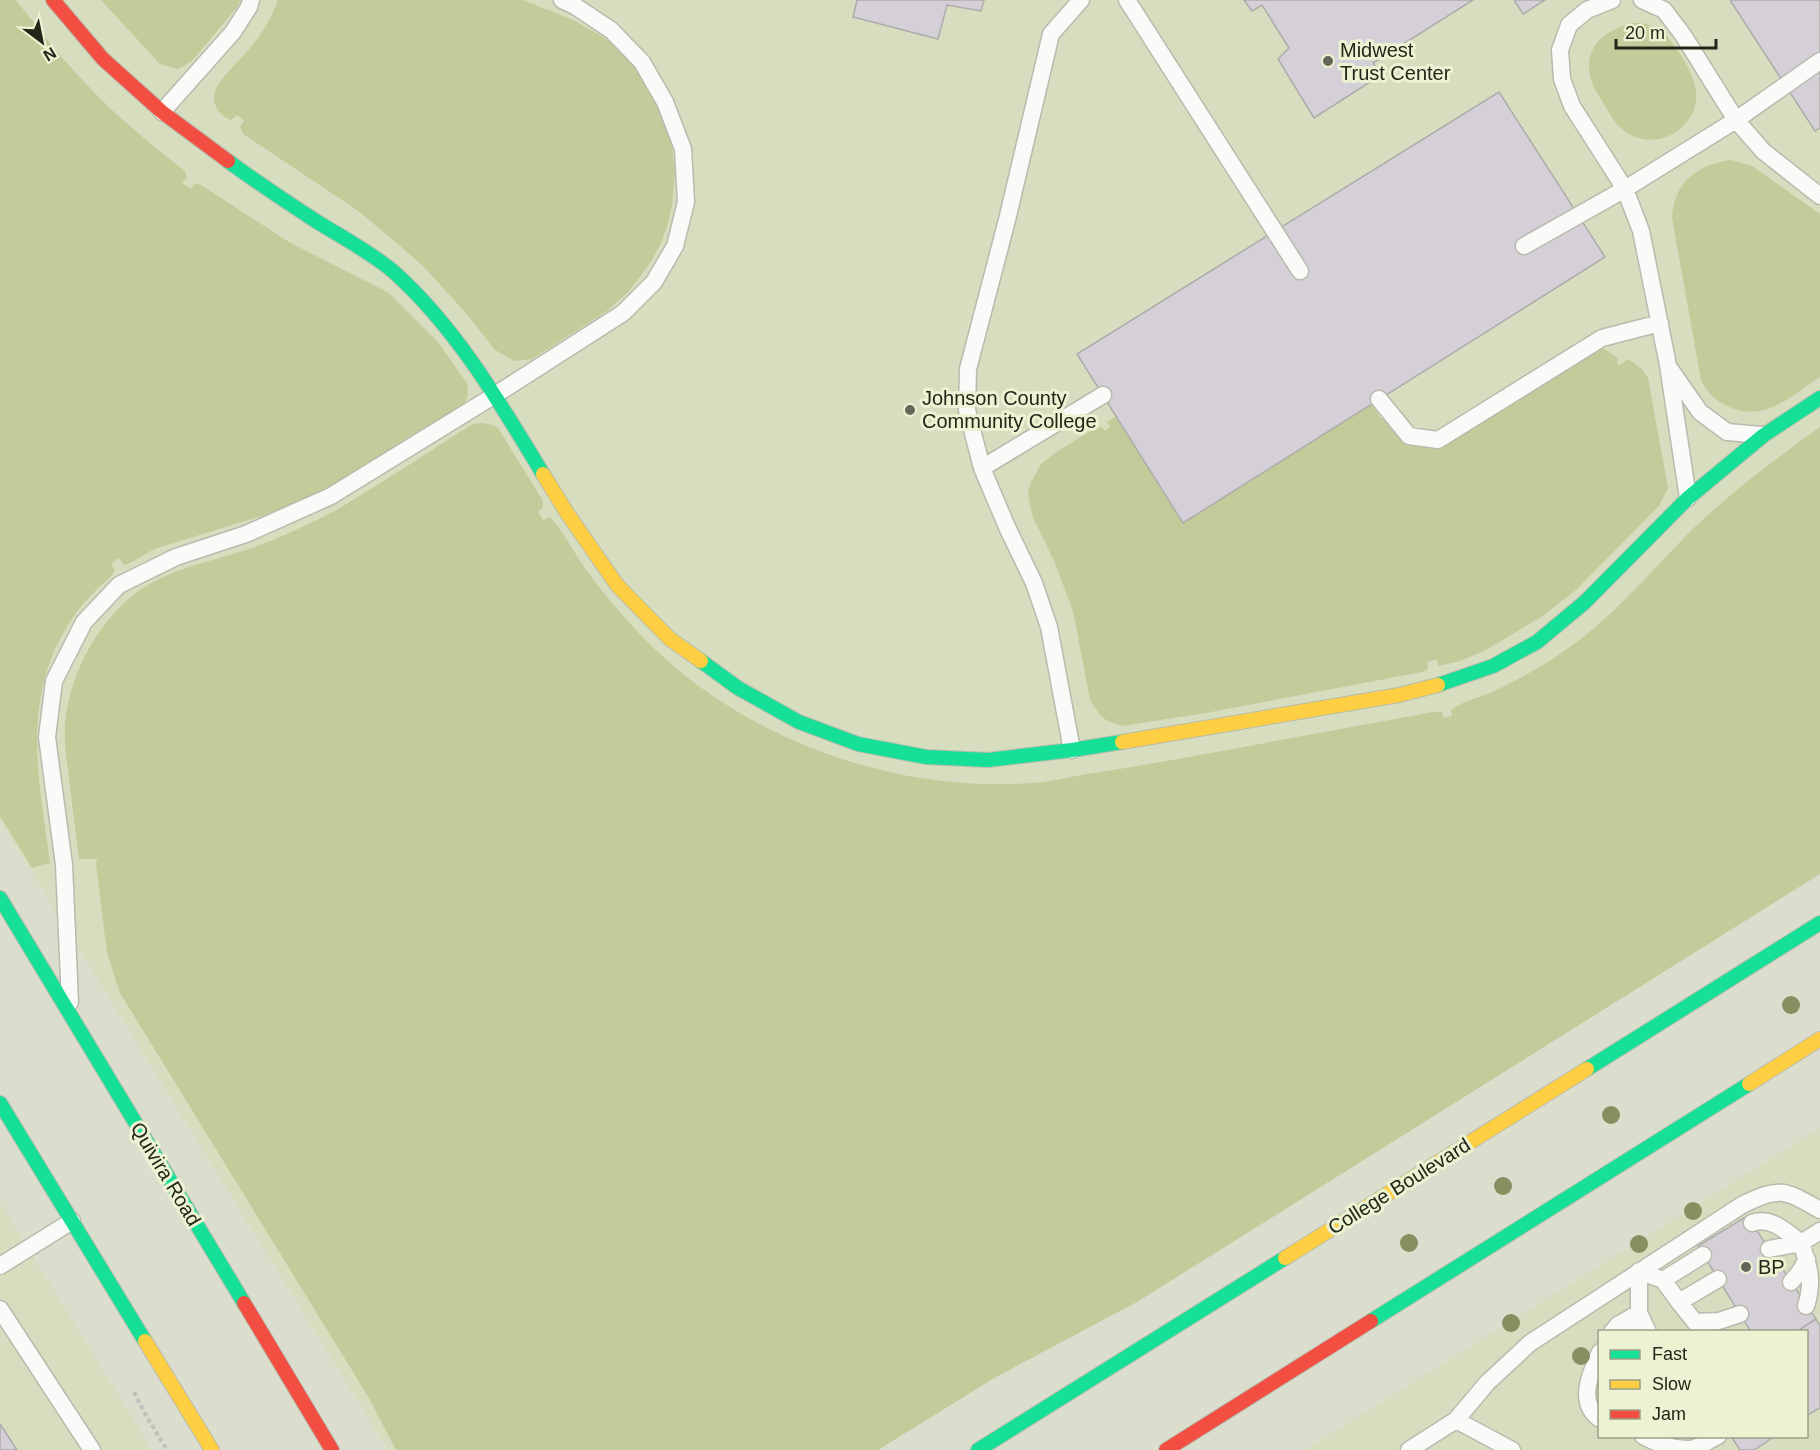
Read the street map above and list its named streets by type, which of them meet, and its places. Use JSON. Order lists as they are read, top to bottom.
{
  "streets": {
    "main road": ["Quivira Road", "College Boulevard"]
  },
  "places": ["Midwest Trust Center", "Johnson County Community College", "BP"],
  "legend": ["Fast", "Slow", "Jam"],
  "scale_bar": "20 m",
  "north": "bottom right"
}
